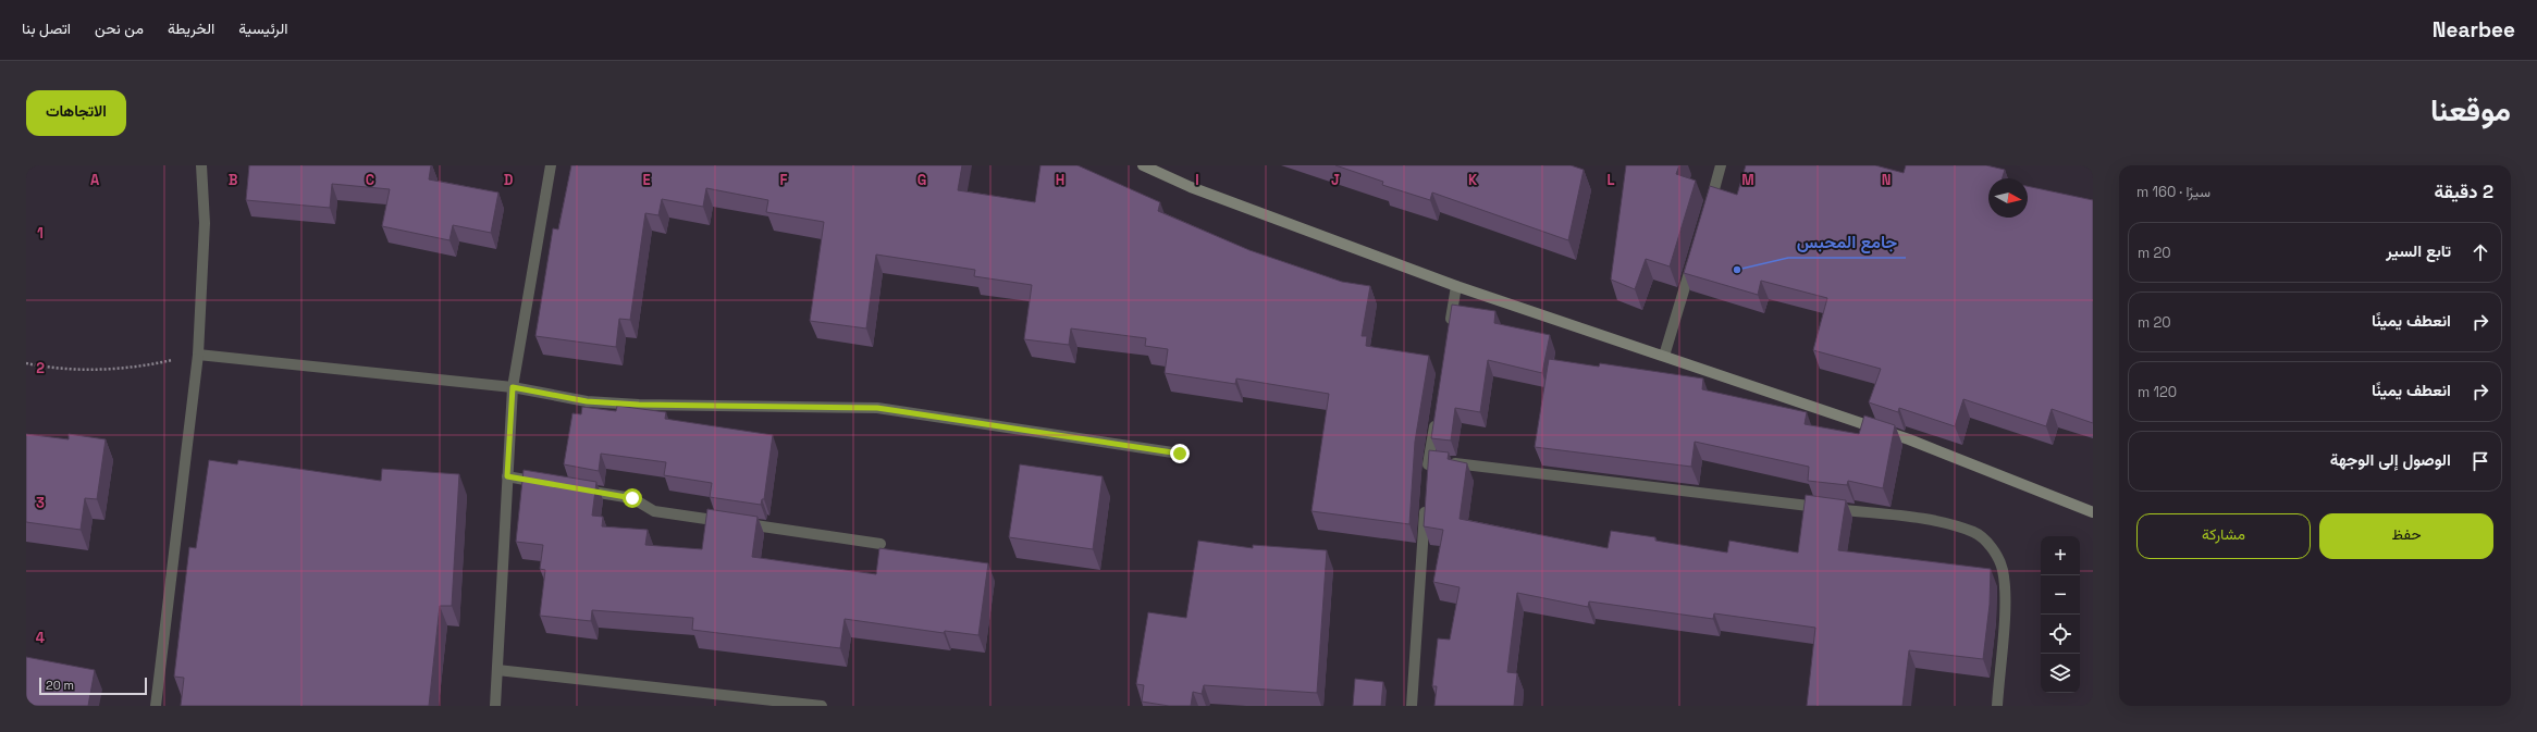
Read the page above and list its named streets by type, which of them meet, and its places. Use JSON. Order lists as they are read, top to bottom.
{
  "places": ["جامع المحبس"],
  "scale_bar": "20 m",
  "north": "right",
  "page": {
    "header": "Nearbee",
    "nav": [
      "الرئيسية",
      "الخريطة",
      "من نحن",
      "اتصل بنا"
    ],
    "title": "موقعنا",
    "buttons": [
      "الاتجاهات",
      ["حفظ", "مشاركة"]
    ],
    "heading": ["2 دقيقة", "سيرًا · 160 m"],
    "list": [
      ["تابع السير", "20 m"],
      ["انعطف يمينًا", "20 m"],
      ["انعطف يمينًا", "120 m"],
      "الوصول إلى الوجهة"
    ],
    "map_buttons": ["+", "−"],
    "scale": "20 m"
  },
  "grid": {
    "columns": [
      "A",
      "B",
      "C",
      "D",
      "E",
      "F",
      "G",
      "H",
      "I",
      "J",
      "K",
      "L",
      "M",
      "N"
    ],
    "rows": [
      "1",
      "2",
      "3",
      "4"
    ]
  }
}
